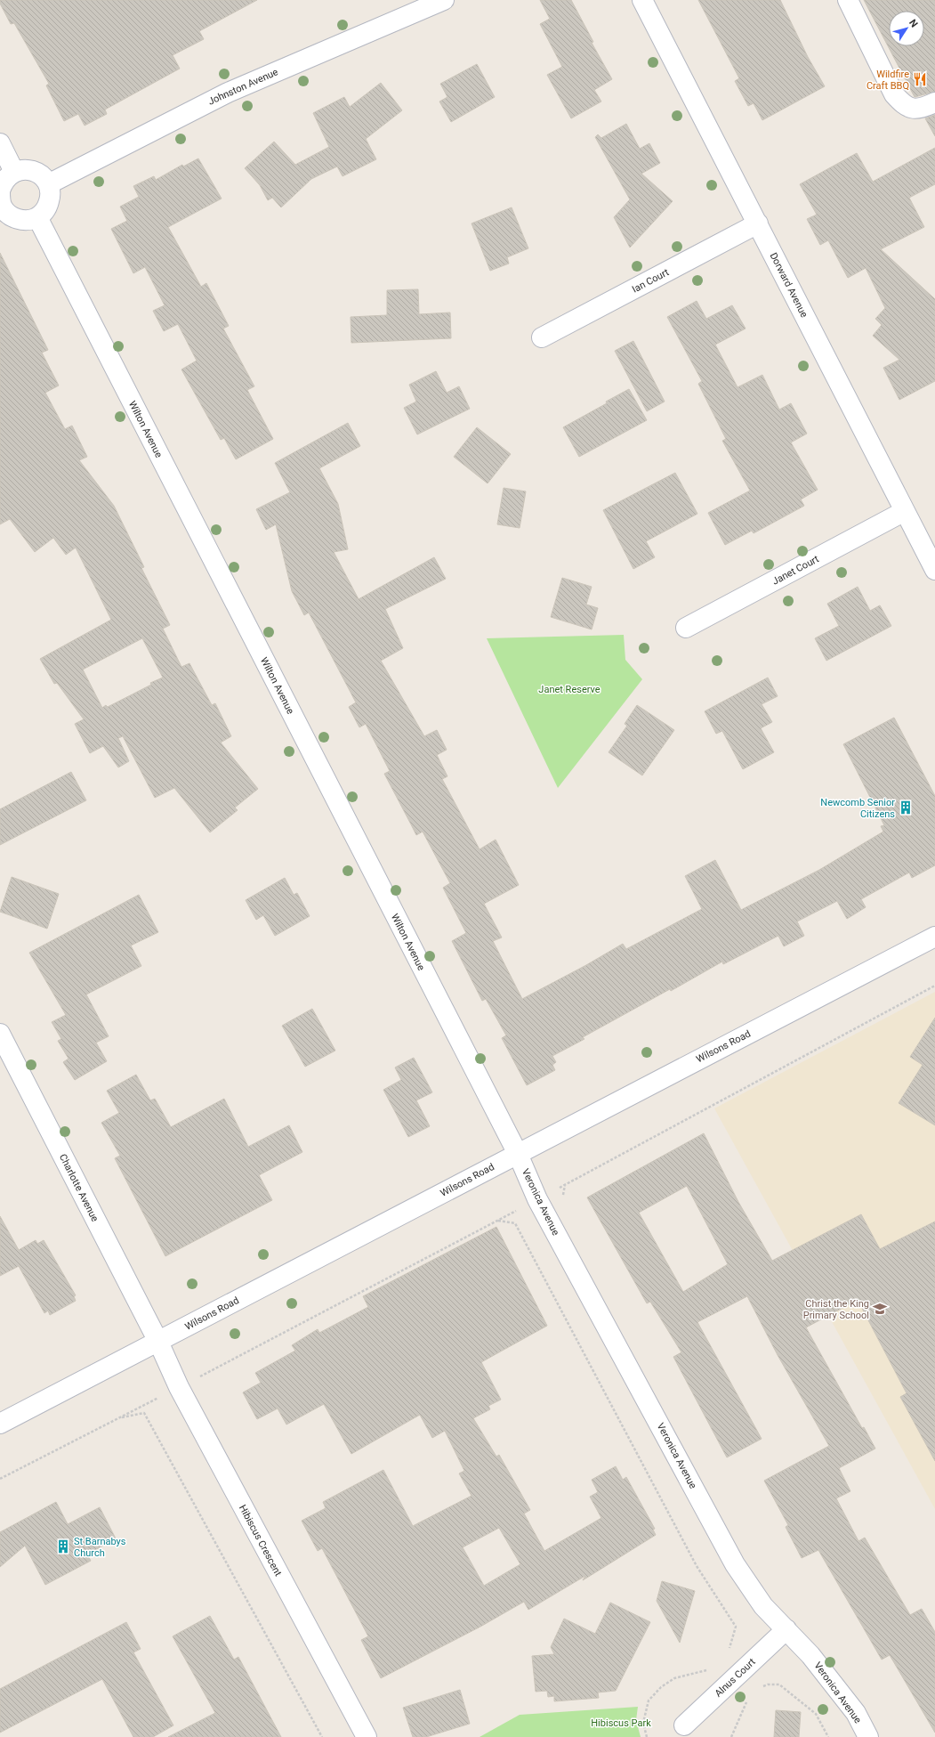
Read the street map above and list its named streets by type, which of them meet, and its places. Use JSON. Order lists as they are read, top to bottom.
{
  "streets": {
    "street": [
      "Johnston Avenue",
      "Ian Court",
      "Dorward Avenue",
      "Wilton Avenue",
      "Janet Court",
      "Wilsons Road",
      "Charlotte Avenue",
      "Veronica Avenue",
      "Hibiscus Crescent",
      "Alnus Court"
    ]
  },
  "crossings": [
    ["Johnston Avenue", "Wilton Avenue"],
    ["Ian Court", "Dorward Avenue"],
    ["Dorward Avenue", "Janet Court"],
    ["Wilton Avenue", "Wilsons Road"],
    ["Wilton Avenue", "Veronica Avenue"],
    ["Wilsons Road", "Charlotte Avenue"],
    ["Wilsons Road", "Veronica Avenue"],
    ["Wilsons Road", "Hibiscus Crescent"],
    ["Charlotte Avenue", "Hibiscus Crescent"],
    ["Veronica Avenue", "Alnus Court"]
  ],
  "parks": ["Janet Reserve", "Hibiscus Park"],
  "places": {
    "restaurant": ["Wildfire Craft BBQ"],
    "building": ["Newcomb Senior Citizens", "St Barnabys Church"],
    "school or university": ["Christ the King Primary School"]
  },
  "north": "top right"
}
